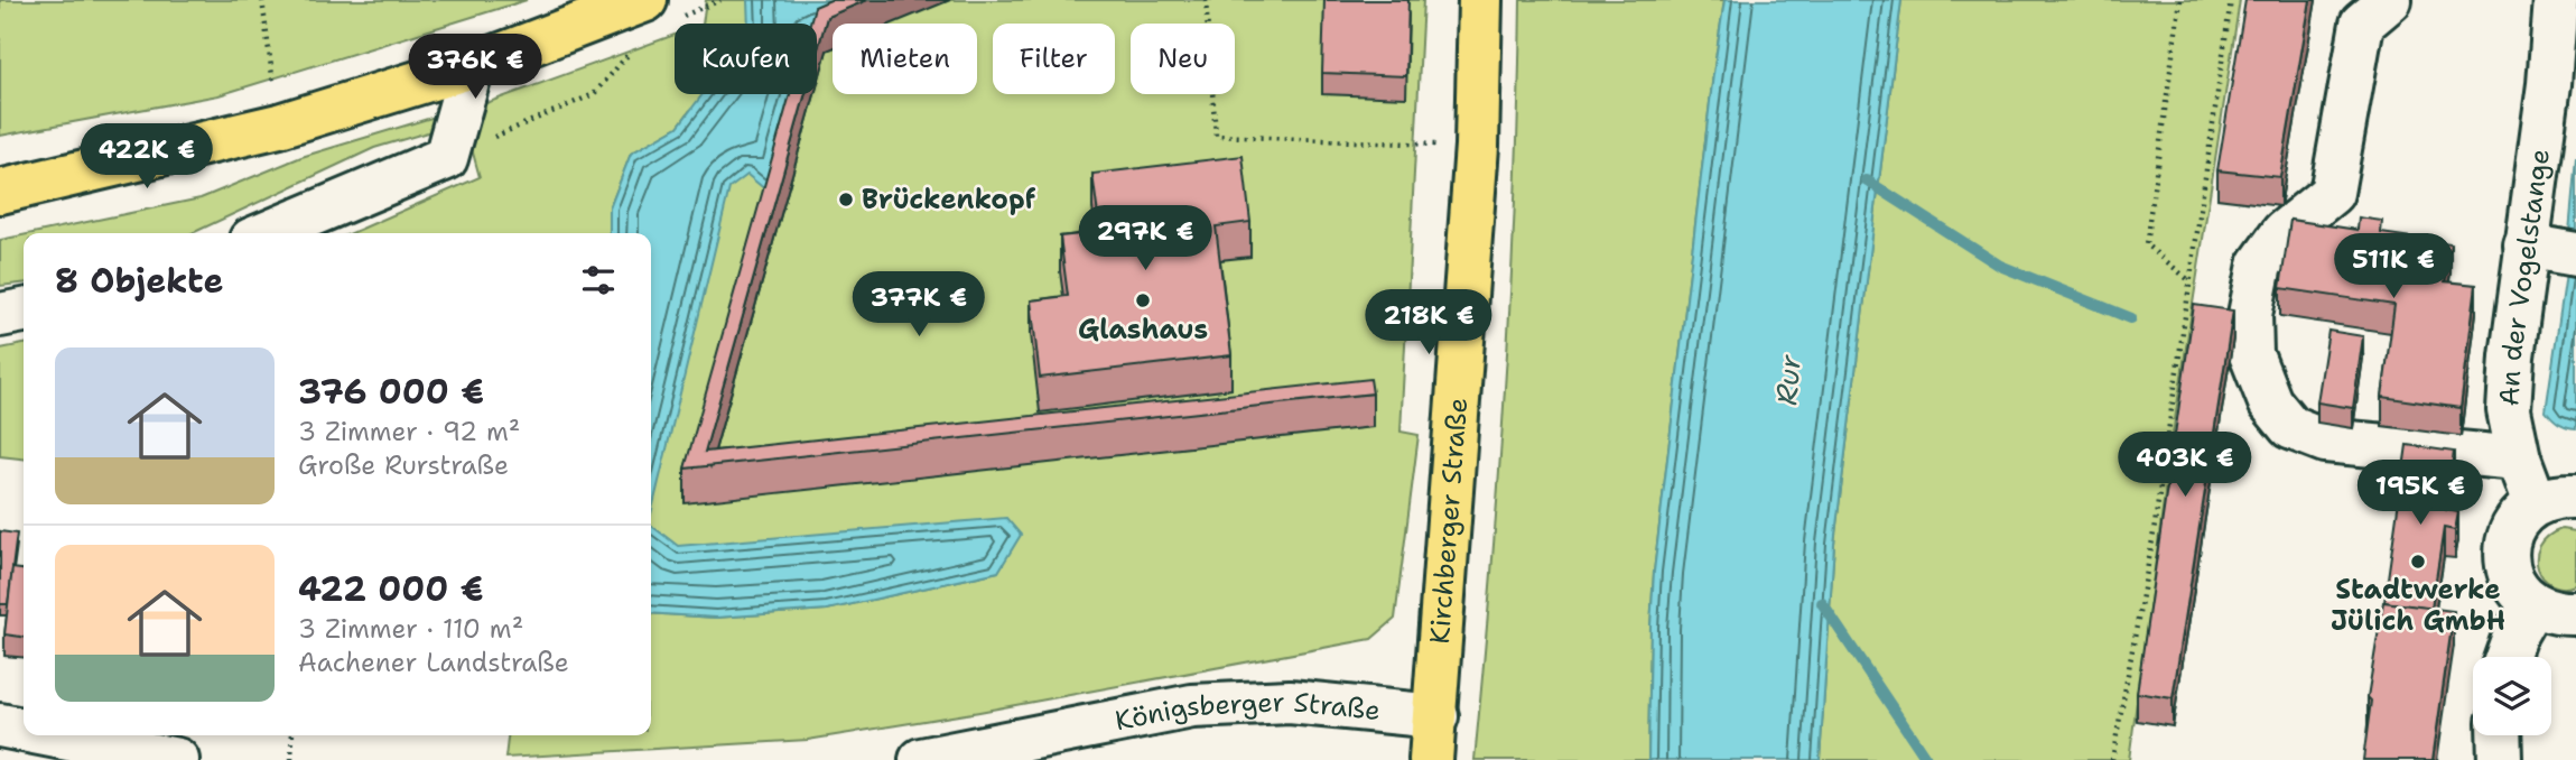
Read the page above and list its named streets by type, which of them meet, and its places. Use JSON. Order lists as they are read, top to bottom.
{
  "streets": {
    "main road": ["Kirchberger Straße"],
    "street": ["An der Vogelstange", "Königsberger Straße"]
  },
  "crossings": [
    ["Kirchberger Straße", "Königsberger Straße"]
  ],
  "water": ["Rur"],
  "places": ["Brückenkopf", "Glashaus", "Stadtwerke Jülich GmbH"],
  "page": {
    "chip": [
      "Kaufen",
      "Mieten",
      "Filter",
      "Neu"
    ],
    "price": [
      "376K €",
      "422K €",
      "297K €",
      "511K €",
      "377K €",
      "218K €",
      "403K €",
      "195K €"
    ],
    "heading": "8 Objekte",
    "list": [
      {
        "name": "376 000 €",
        "note": "3 Zimmer · 92 m² · Große Rurstraße"
      },
      {
        "name": "422 000 €",
        "note": "3 Zimmer · 110 m² · Aachener Landstraße"
      }
    ]
  }
}
